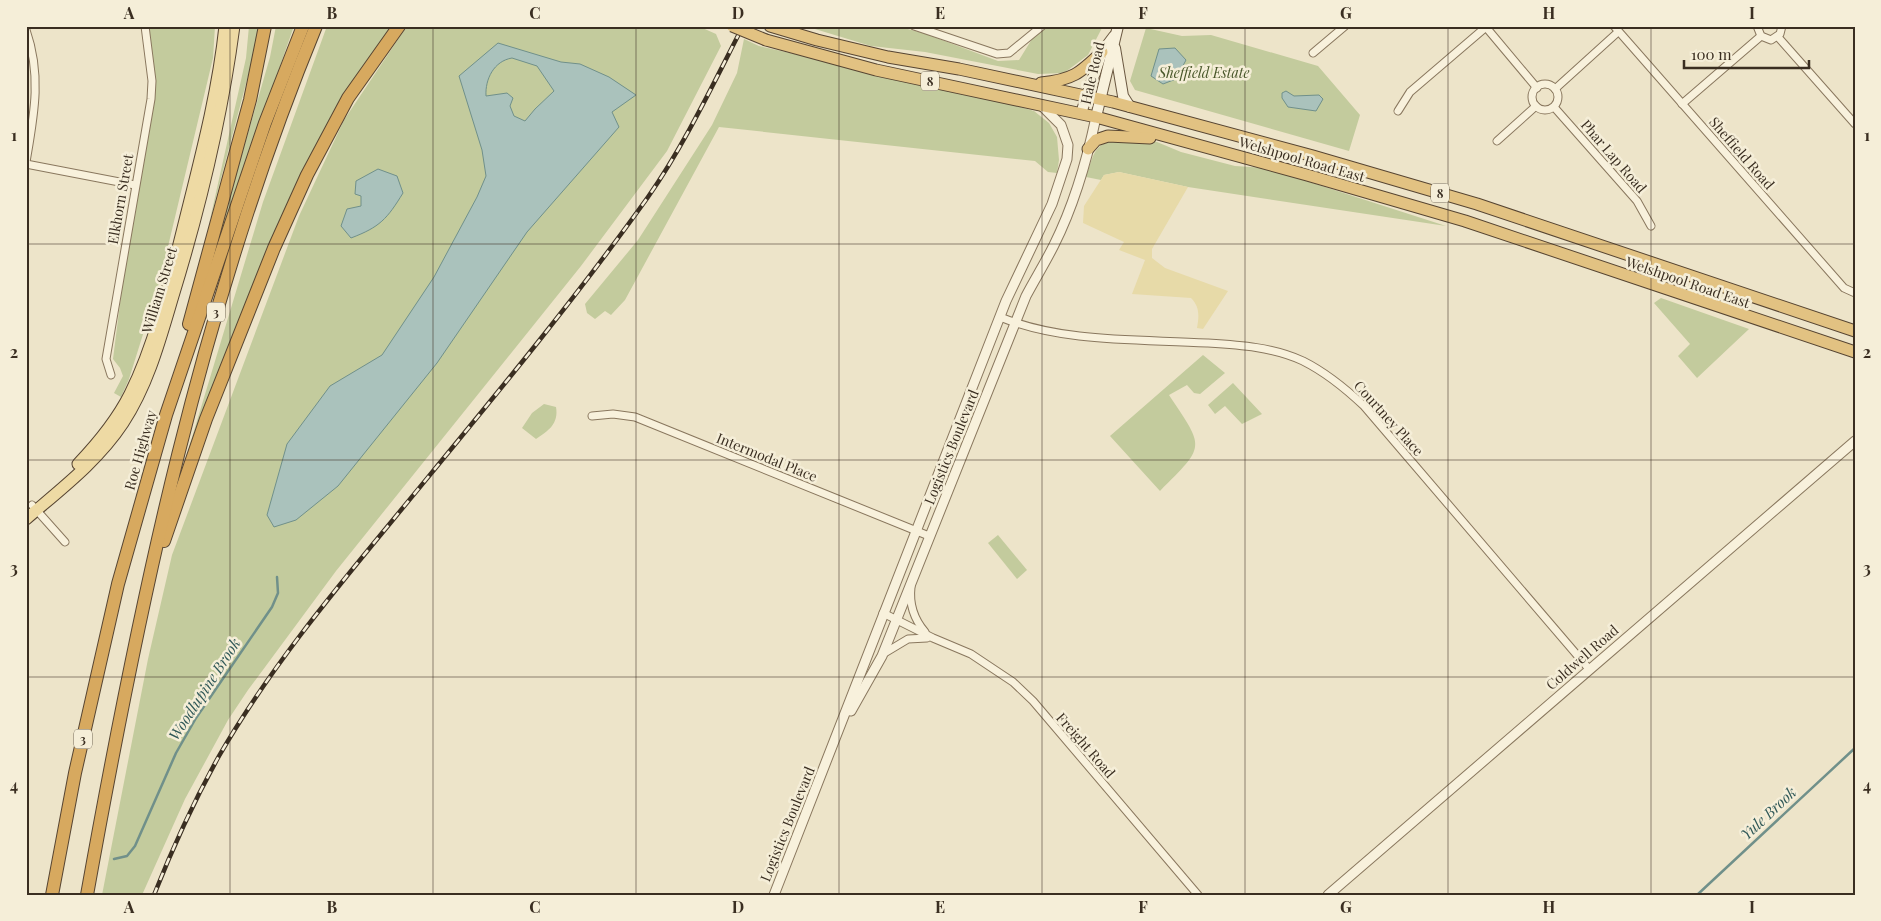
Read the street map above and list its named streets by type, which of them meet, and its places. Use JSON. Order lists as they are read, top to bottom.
{
  "streets": {
    "highway": [
      "8",
      "Welshpool Road East",
      "3",
      "Roe Highway"
    ],
    "main road": ["Hale Road", "William Street"],
    "street": [
      "Sheffield Road",
      "Phar Lap Road",
      "Elkhorn Street",
      "Courtney Place",
      "Logistics Boulevard",
      "Intermodal Place",
      "Coldwell Road",
      "Freight Road"
    ]
  },
  "crossings": [
    ["Hale Road", "Welshpool Road East"],
    ["Hale Road", "Logistics Boulevard"],
    ["8", "Welshpool Road East"],
    ["8", "Logistics Boulevard"],
    ["Welshpool Road East", "Logistics Boulevard"],
    ["Courtney Place", "Logistics Boulevard"],
    ["Courtney Place", "Coldwell Road"],
    ["Logistics Boulevard", "Intermodal Place"],
    ["Logistics Boulevard", "Freight Road"]
  ],
  "water": ["Woodlupine Brook", "Yule Brook"],
  "parks": ["Sheffield Estate"],
  "scale_bar": "100 m",
  "grid": {
    "columns": [
      "A",
      "B",
      "C",
      "D",
      "E",
      "F",
      "G",
      "H",
      "I"
    ],
    "rows": [
      "1",
      "2",
      "3",
      "4"
    ]
  }
}
